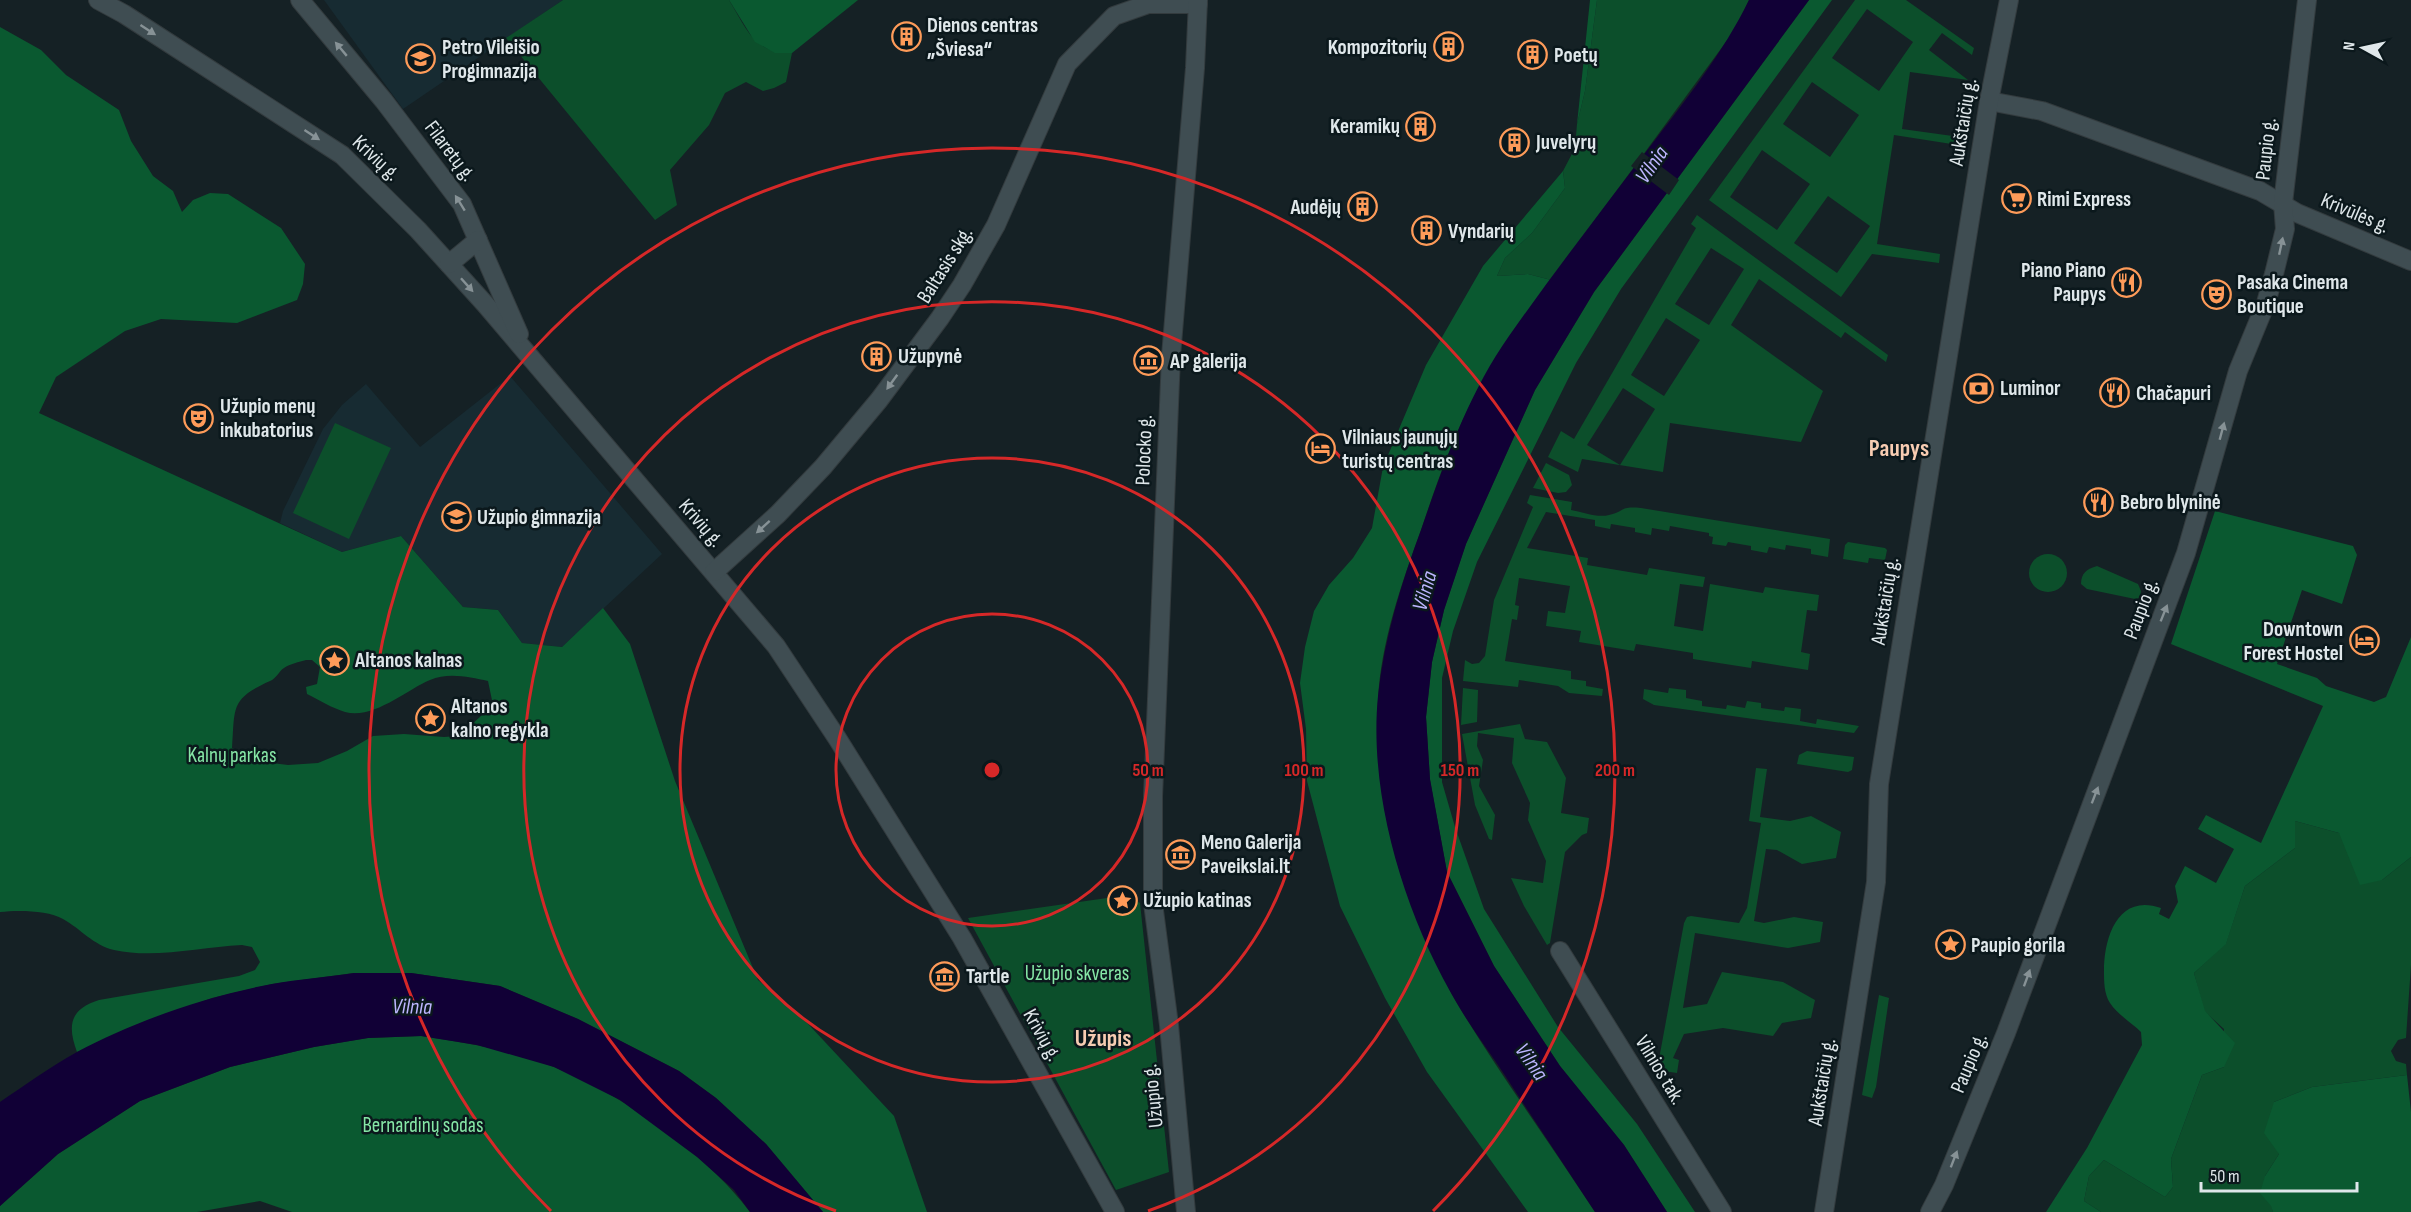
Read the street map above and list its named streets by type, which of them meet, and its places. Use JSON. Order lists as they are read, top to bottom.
{
  "streets": {
    "street": [
      "Aukštaičių g.",
      "Paupio g.",
      "Filaretų g.",
      "Krivių g.",
      "Krivūlės g.",
      "Baltasis skg.",
      "Polocko g.",
      "Vilnios tak.",
      "Užupio g."
    ]
  },
  "crossings": [
    ["Aukštaičių g.", "Krivūlės g."],
    ["Paupio g.", "Krivūlės g."],
    ["Filaretų g.", "Krivių g."],
    ["Krivių g.", "Baltasis skg."],
    ["Baltasis skg.", "Polocko g."],
    ["Polocko g.", "Užupio g."]
  ],
  "one_way": ["Paupio g.", "Filaretų g.", "Baltasis skg."],
  "districts": ["Paupys", "Užupis"],
  "water": ["Vilnia"],
  "parks": ["Kalnų parkas", "Užupio skveras", "Bernardinų sodas"],
  "places": {
    "building": [
      "Dienos centras „Šviesa“",
      "Kompozitorių",
      "Poetų",
      "Keramikų",
      "Juvelyrų",
      "Audėjų",
      "Vyndarių",
      "Užupynė"
    ],
    "school or university": ["Petro Vileišio Progimnazija", "Užupio gimnazija"],
    "supermarket": ["Rimi Express"],
    "restaurant": ["Piano Piano Paupys", "Chačapuri", "Bebro blyninė"],
    "theatre": ["Pasaka Cinema Boutique", "Užupio menų inkubatorius"],
    "museum": ["AP galerija", "Meno Galerija Paveikslai.lt", "Tartle"],
    "bank": ["Luminor"],
    "hotel": ["Vilniaus jaunųjų turistų centras", "Downtown Forest Hostel"],
    "place": [
      "Altanos kalnas",
      "Altanos kalno regykla",
      "Užupio katinas",
      "Paupio gorila"
    ]
  },
  "scale_bar": "50 m",
  "north": "left",
  "rings": [
    "50 m",
    "100 m",
    "150 m",
    "200 m"
  ]
}
